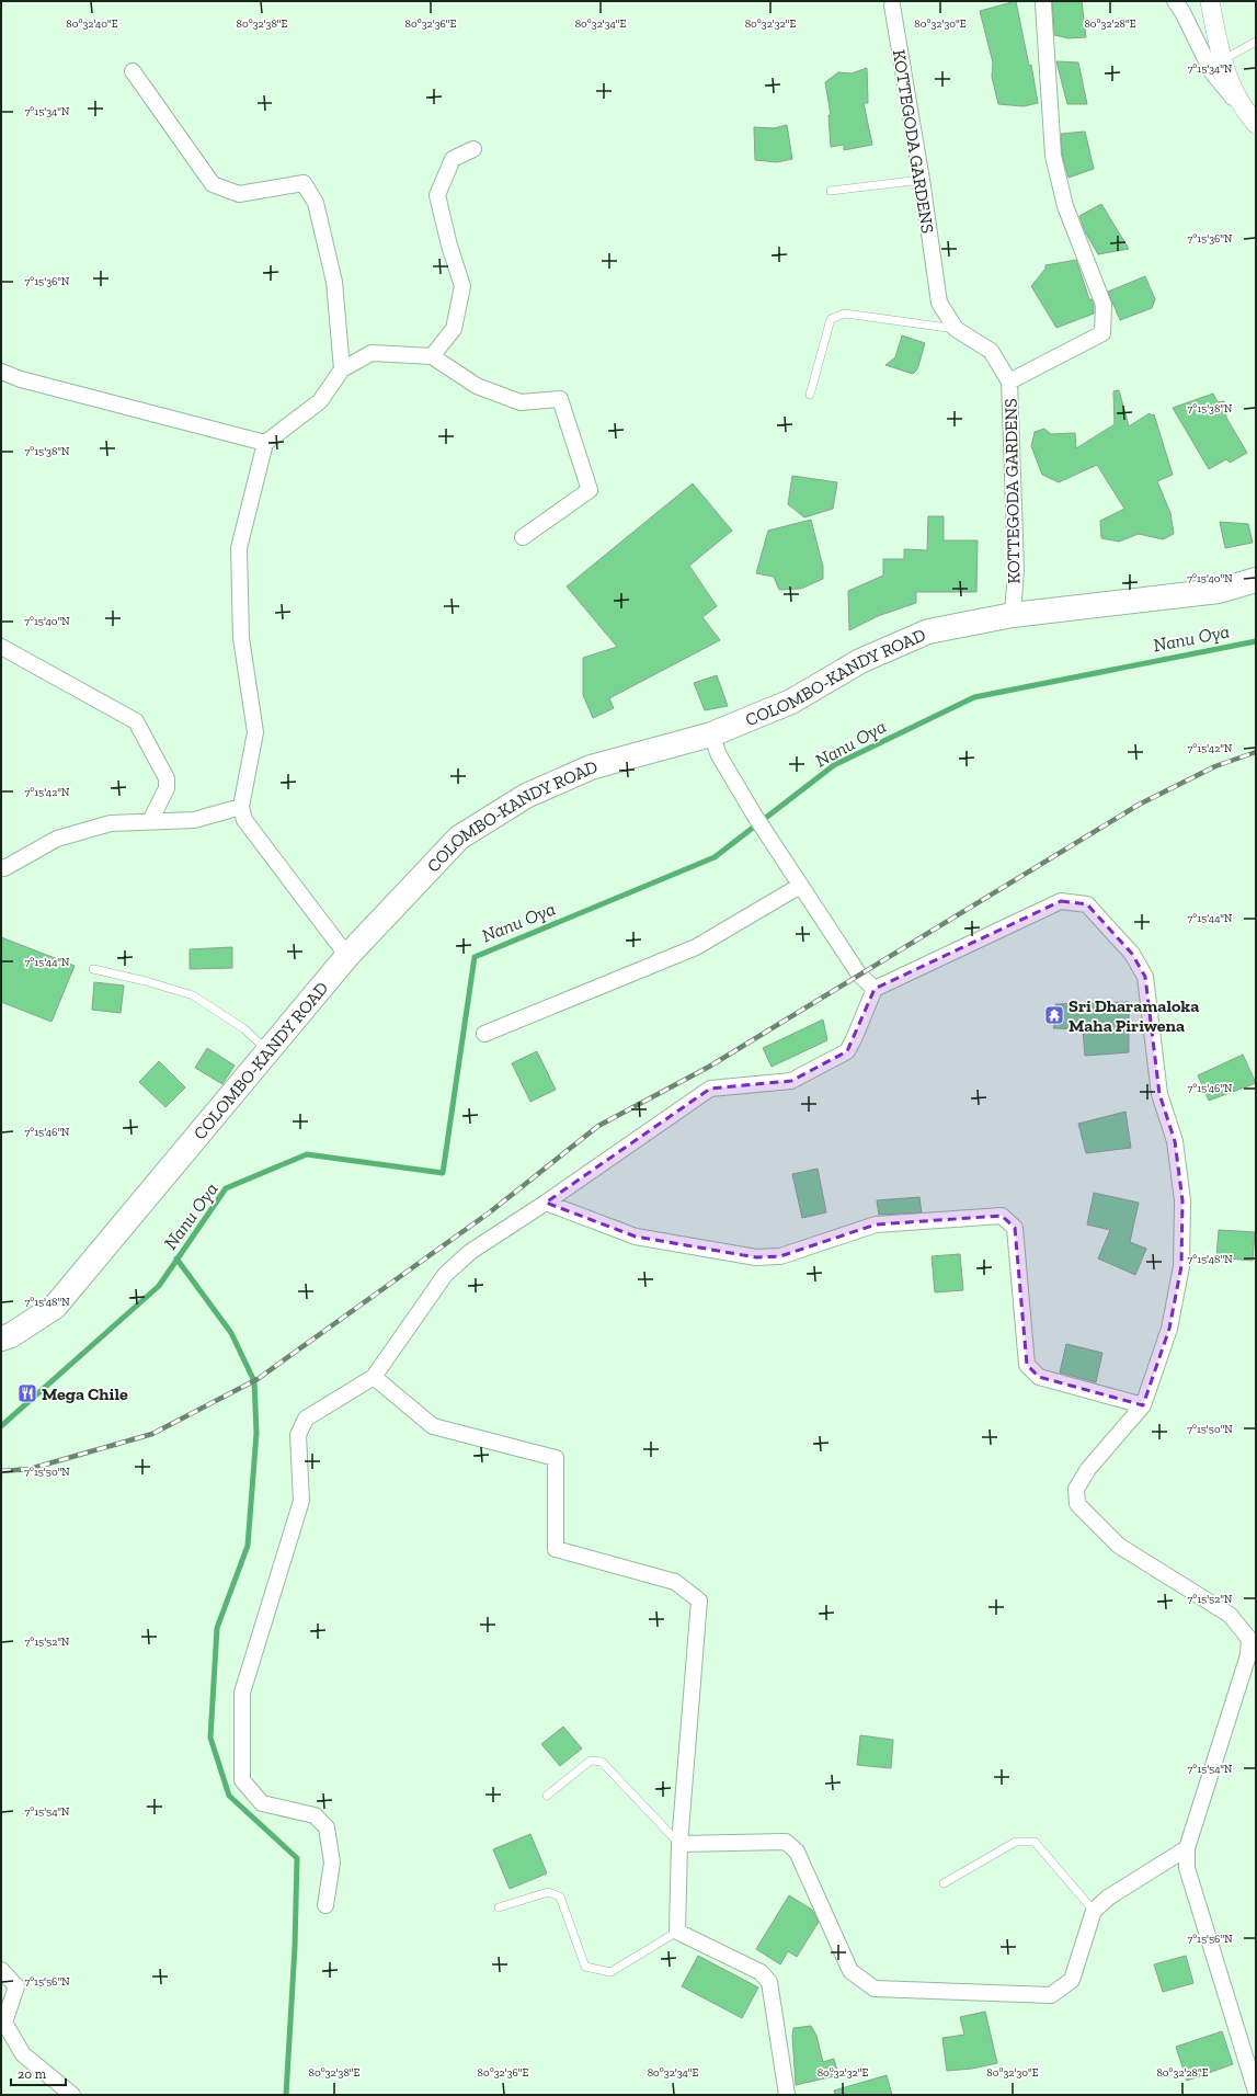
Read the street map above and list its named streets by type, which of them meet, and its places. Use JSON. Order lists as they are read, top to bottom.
{
  "streets": {
    "highway": ["COLOMBO-KANDY ROAD"],
    "street": ["KOTTEGODA GARDENS"]
  },
  "crossings": [
    ["KOTTEGODA GARDENS", "COLOMBO-KANDY ROAD"]
  ],
  "water": ["Nanu Oya"],
  "places": {
    "temple": ["Sri Dharamaloka Maha Piriwena"],
    "restaurant": ["Mega Chile"]
  },
  "scale_bar": "20 m",
  "coordinates": [
    "80°32'40\"E",
    "80°32'38\"E",
    "80°32'36\"E",
    "80°32'34\"E",
    "80°32'32\"E",
    "80°32'30\"E",
    "80°32'28\"E",
    "7°15'34\"N",
    "7°15'36\"N",
    "7°15'38\"N",
    "7°15'40\"N",
    "7°15'42\"N",
    "7°15'44\"N",
    "7°15'46\"N",
    "7°15'48\"N",
    "7°15'50\"N",
    "7°15'52\"N",
    "7°15'54\"N",
    "7°15'56\"N"
  ]
}
